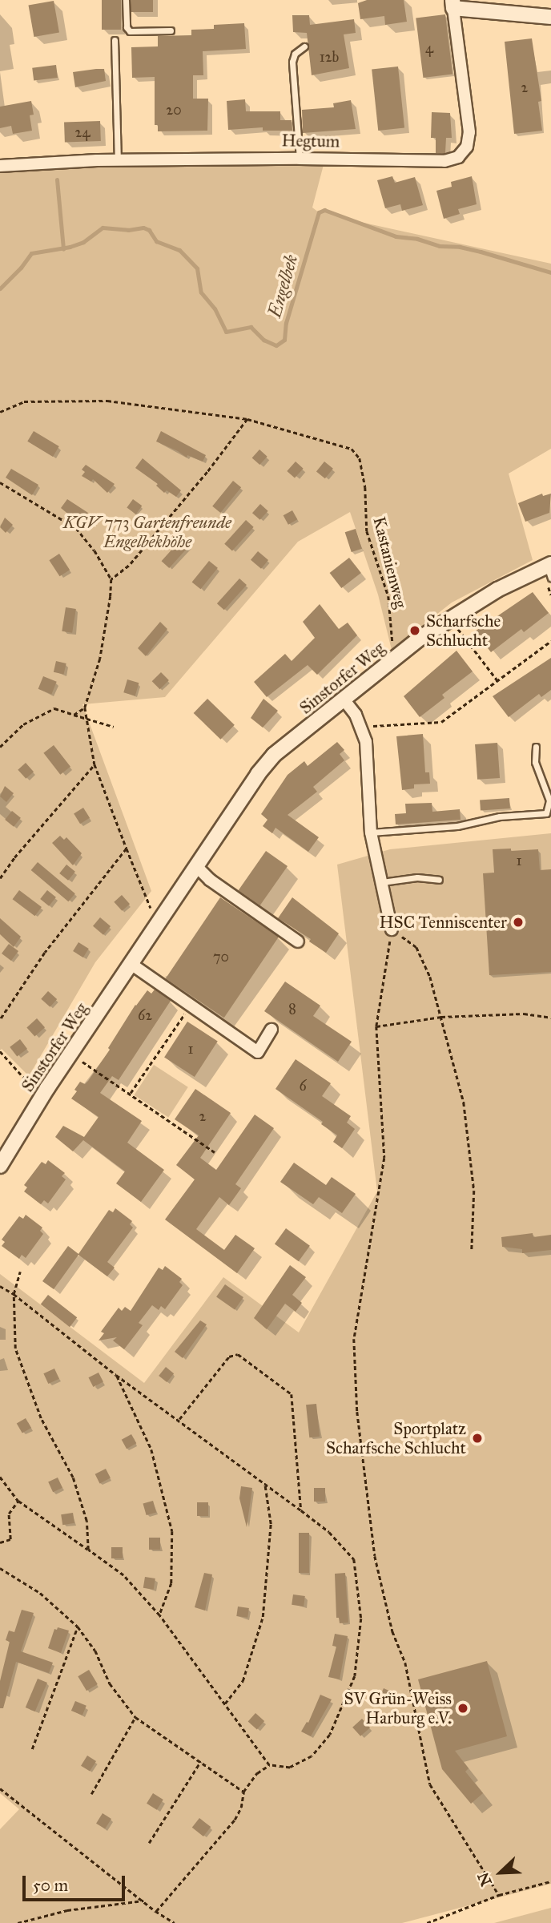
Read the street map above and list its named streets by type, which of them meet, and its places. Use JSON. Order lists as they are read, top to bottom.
{
  "streets": {
    "street": ["Hegtum", "Sinstorfer Weg"],
    "path": ["Kastanienweg"]
  },
  "crossings": [
    ["Kastanienweg", "Sinstorfer Weg"]
  ],
  "water": ["Engelbek"],
  "parks": ["KGV 773 Gartenfreunde Engelbekhöhe"],
  "places": [
    "Scharfsche Schlucht",
    "HSC Tenniscenter",
    "Sportplatz Scharfsche Schlucht",
    "SV Grün-Weiss Harburg e.V."
  ],
  "house_numbers": [
    "4",
    "12b",
    "2",
    "20",
    "24",
    "1",
    "70",
    "8",
    "62",
    "1",
    "6",
    "2"
  ],
  "scale_bar": "50 m",
  "north": "bottom left"
}
